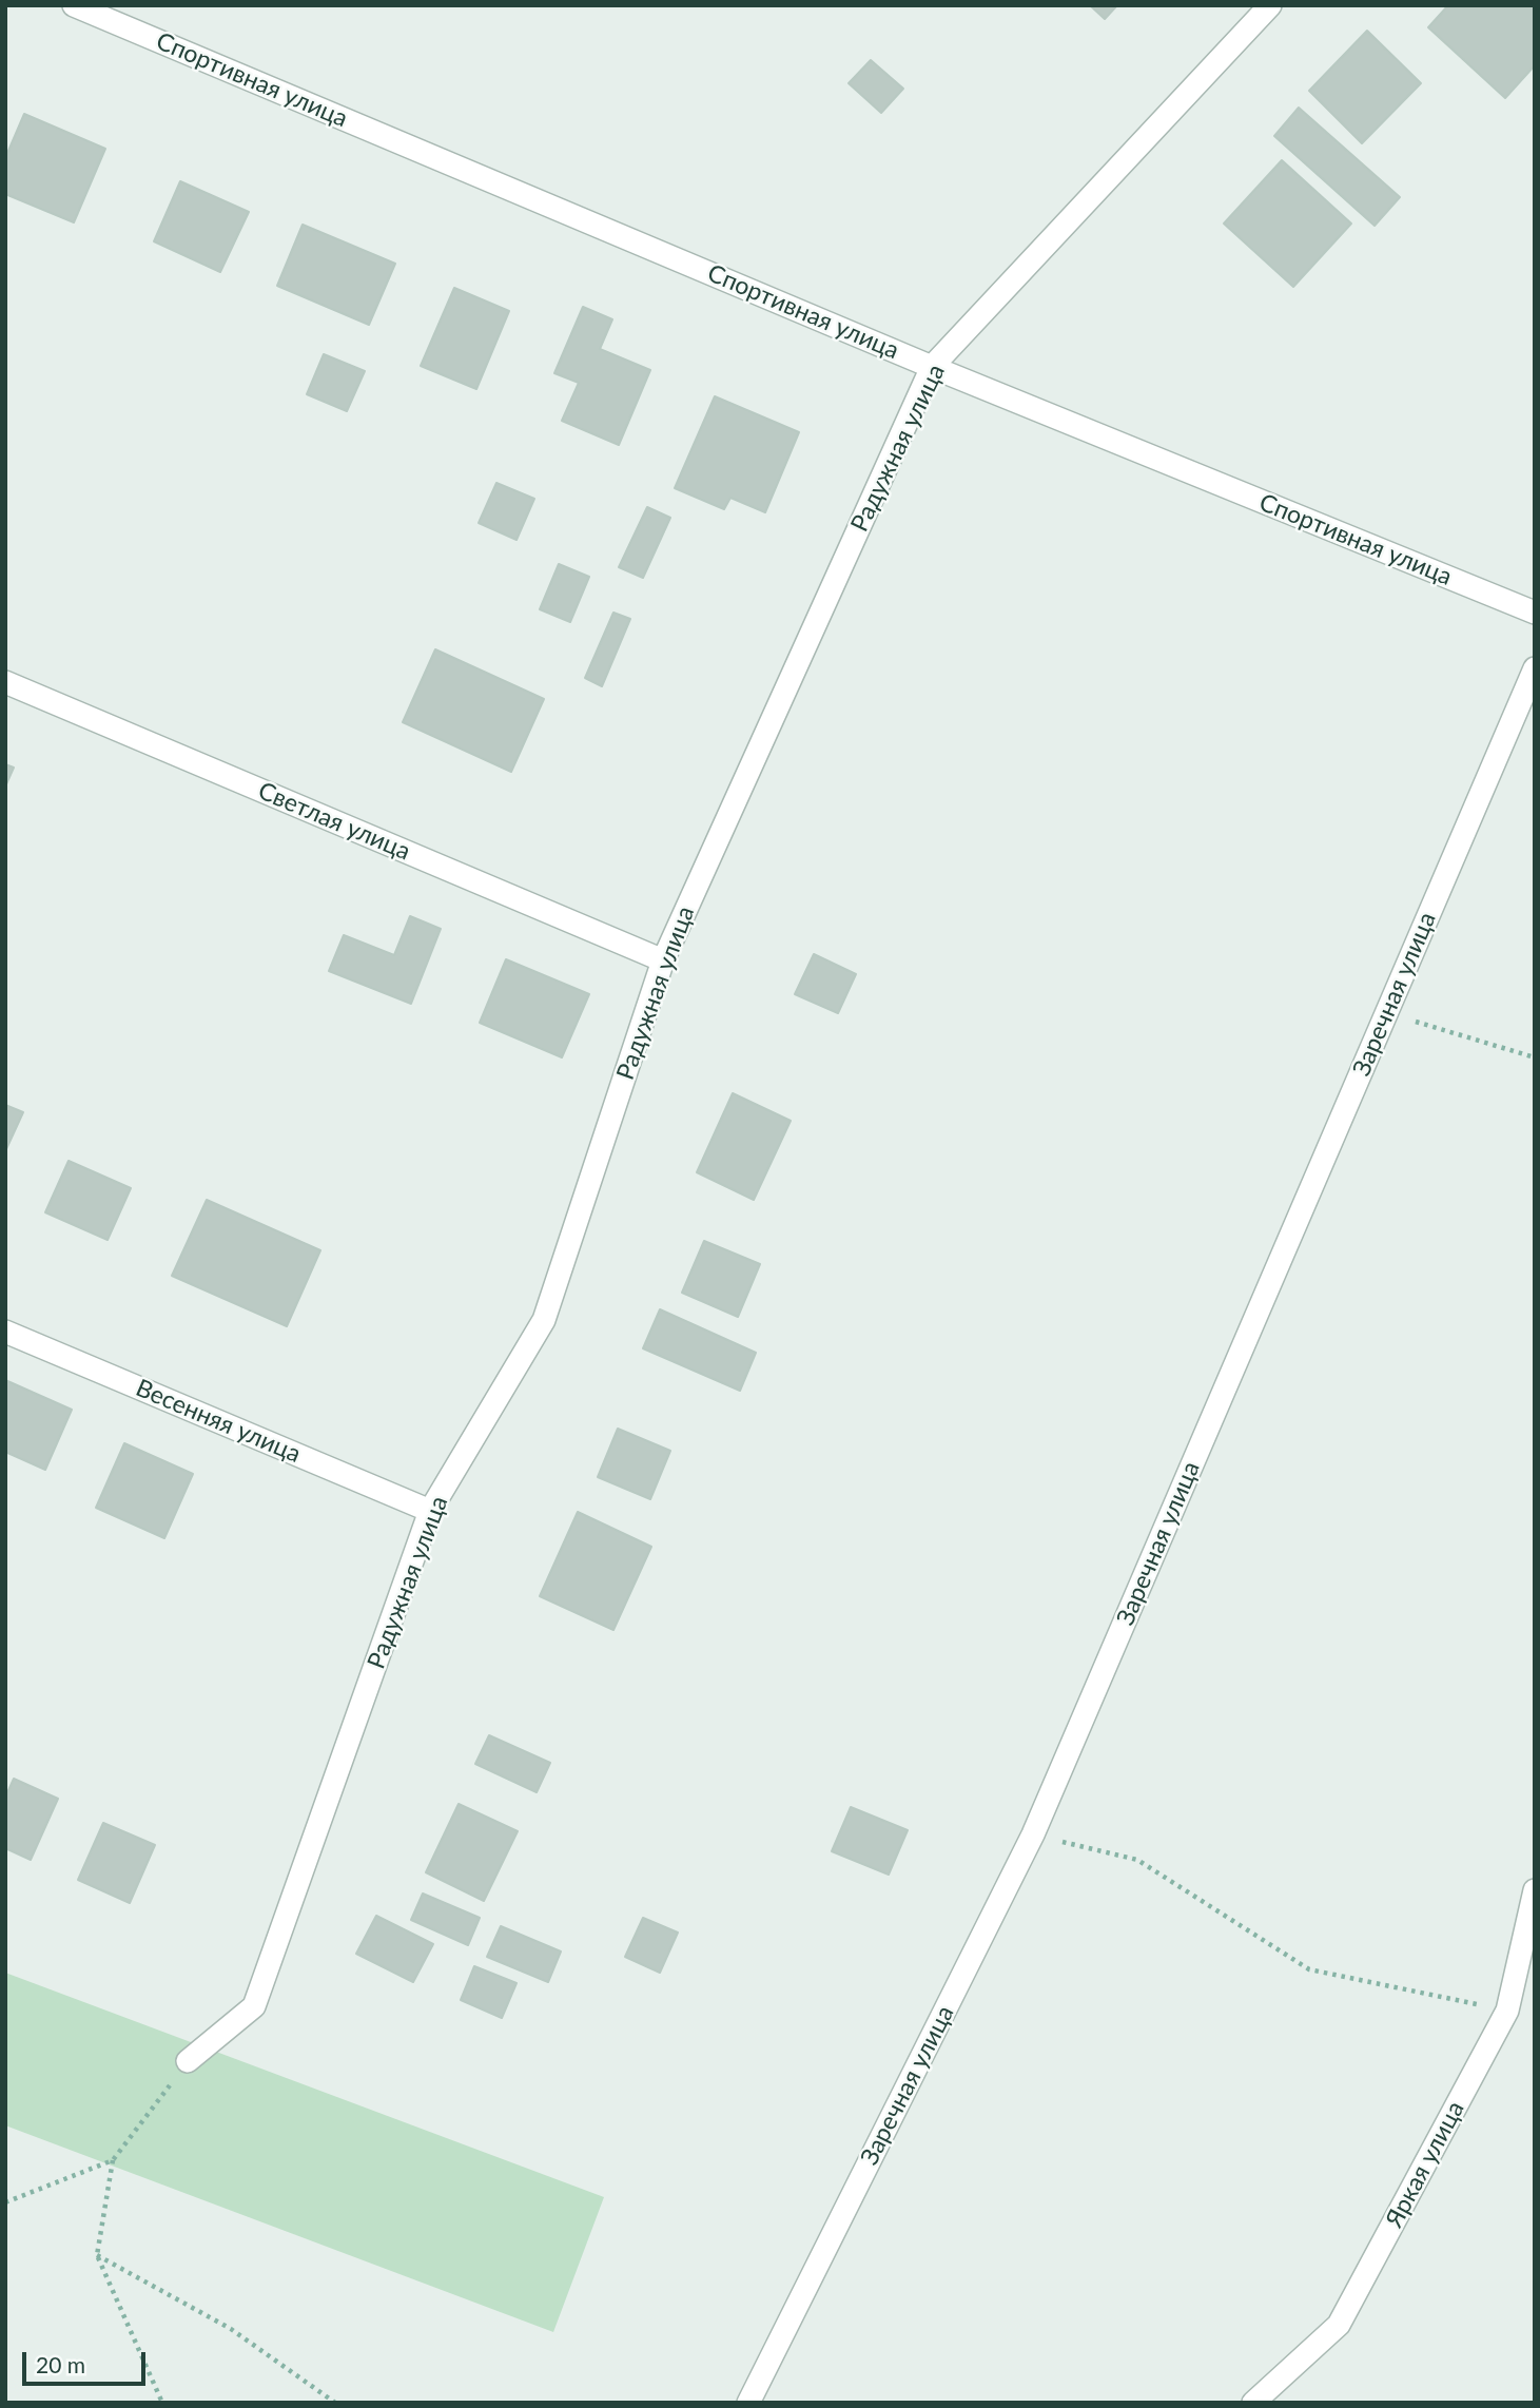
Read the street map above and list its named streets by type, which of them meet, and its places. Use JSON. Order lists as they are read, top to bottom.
{
  "streets": {
    "street": [
      "Спортивная улица",
      "Радужная улица",
      "Светлая улица",
      "Заречная улица",
      "Весенняя улица",
      "Яркая улица"
    ]
  },
  "crossings": [
    ["Спортивная улица", "Радужная улица"],
    ["Радужная улица", "Светлая улица"],
    ["Радужная улица", "Весенняя улица"]
  ],
  "scale_bar": "20 m"
}
